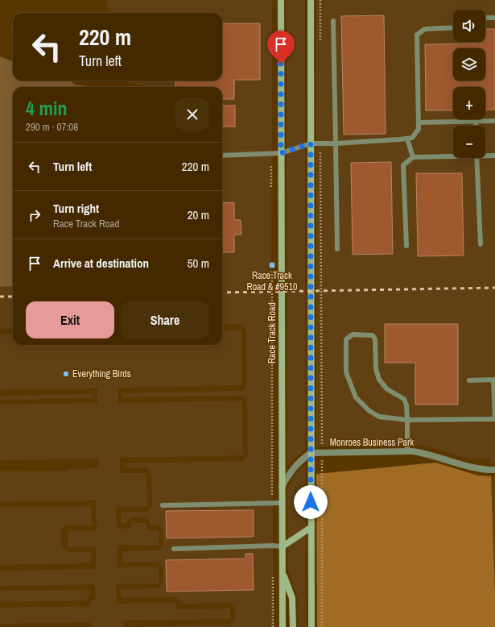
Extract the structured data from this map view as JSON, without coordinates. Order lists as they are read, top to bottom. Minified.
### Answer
{"streets":{"main road":["Race Track Road"],"street":["Monroes Business Park"]},"places":{"transit":["Race Track Road & #9510"],"other":["Everything Birds"]},"page":{"map_buttons":["+","−"],"turn":["220 m","Turn left"],"heading":["4 min","290 m · 07:08"],"list":[{"name":"Turn left","value":"220 m"},{"name":"Turn right","note":"Race Track Road","value":"20 m"},{"name":"Arrive at destination","value":"50 m"}],"buttons":["Exit","Share"]}}
